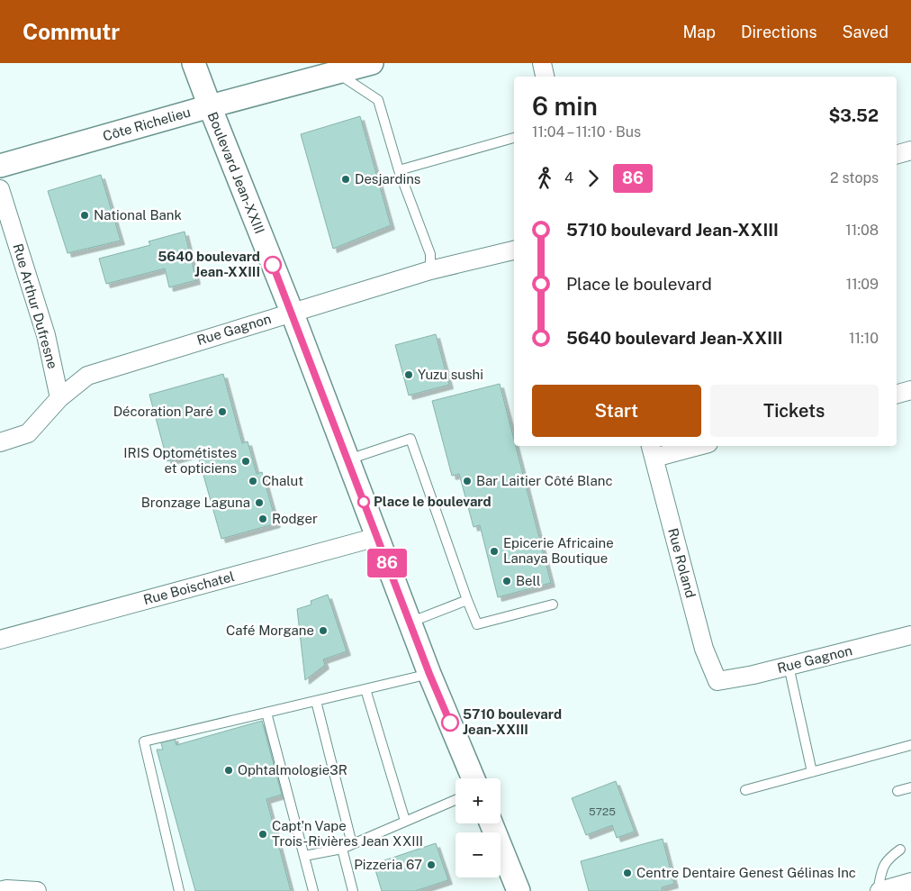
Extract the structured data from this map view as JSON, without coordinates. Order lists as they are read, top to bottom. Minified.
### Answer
{"streets":{"street":["Côte Richelieu","Boulevard Jean-XXIII","Rue Arthur Dufresne","Rue Gagnon","Rue Roland","Rue Boischatel"]},"crossings":[["Côte Richelieu","Boulevard Jean-XXIII"],["Boulevard Jean-XXIII","Rue Gagnon"],["Boulevard Jean-XXIII","Rue Boischatel"],["Rue Arthur Dufresne","Rue Gagnon"],["Rue Gagnon","Rue Roland"]],"places":["Desjardins","National Bank","5640 boulevard Jean-XXIII","Yuzu sushi","Décoration Paré","IRIS Optométistes et opticiens","Chalut","Bar Laitier Côté Blanc","Place le boulevard","Bronzage Laguna","Rodger","Epicerie Africaine Lanaya Boutique","Bell","Café Morgane","5710 boulevard Jean-XXIII","Ophtalmologie3R","Capt'n Vape Trois-Rivières Jean XXIII","Pizzeria 67","Centre Dentaire Genest Gélinas Inc"],"lines":["bus line 86"],"house_numbers":["5725"],"page":{"header":"Commutr","nav":["Map","Directions","Saved"],"on_map":"86","heading":["6 min","11:04 – 11:10 · Bus","$3.52"],"legs":["4","86","2 stops"],"list":[{"name":"5710 boulevard Jean-XXIII","value":"11:08"},{"name":"Place le boulevard","value":"11:09"},{"name":"5640 boulevard Jean-XXIII","value":"11:10"}],"buttons":["Start","Tickets"],"map_buttons":["+","−"]}}
